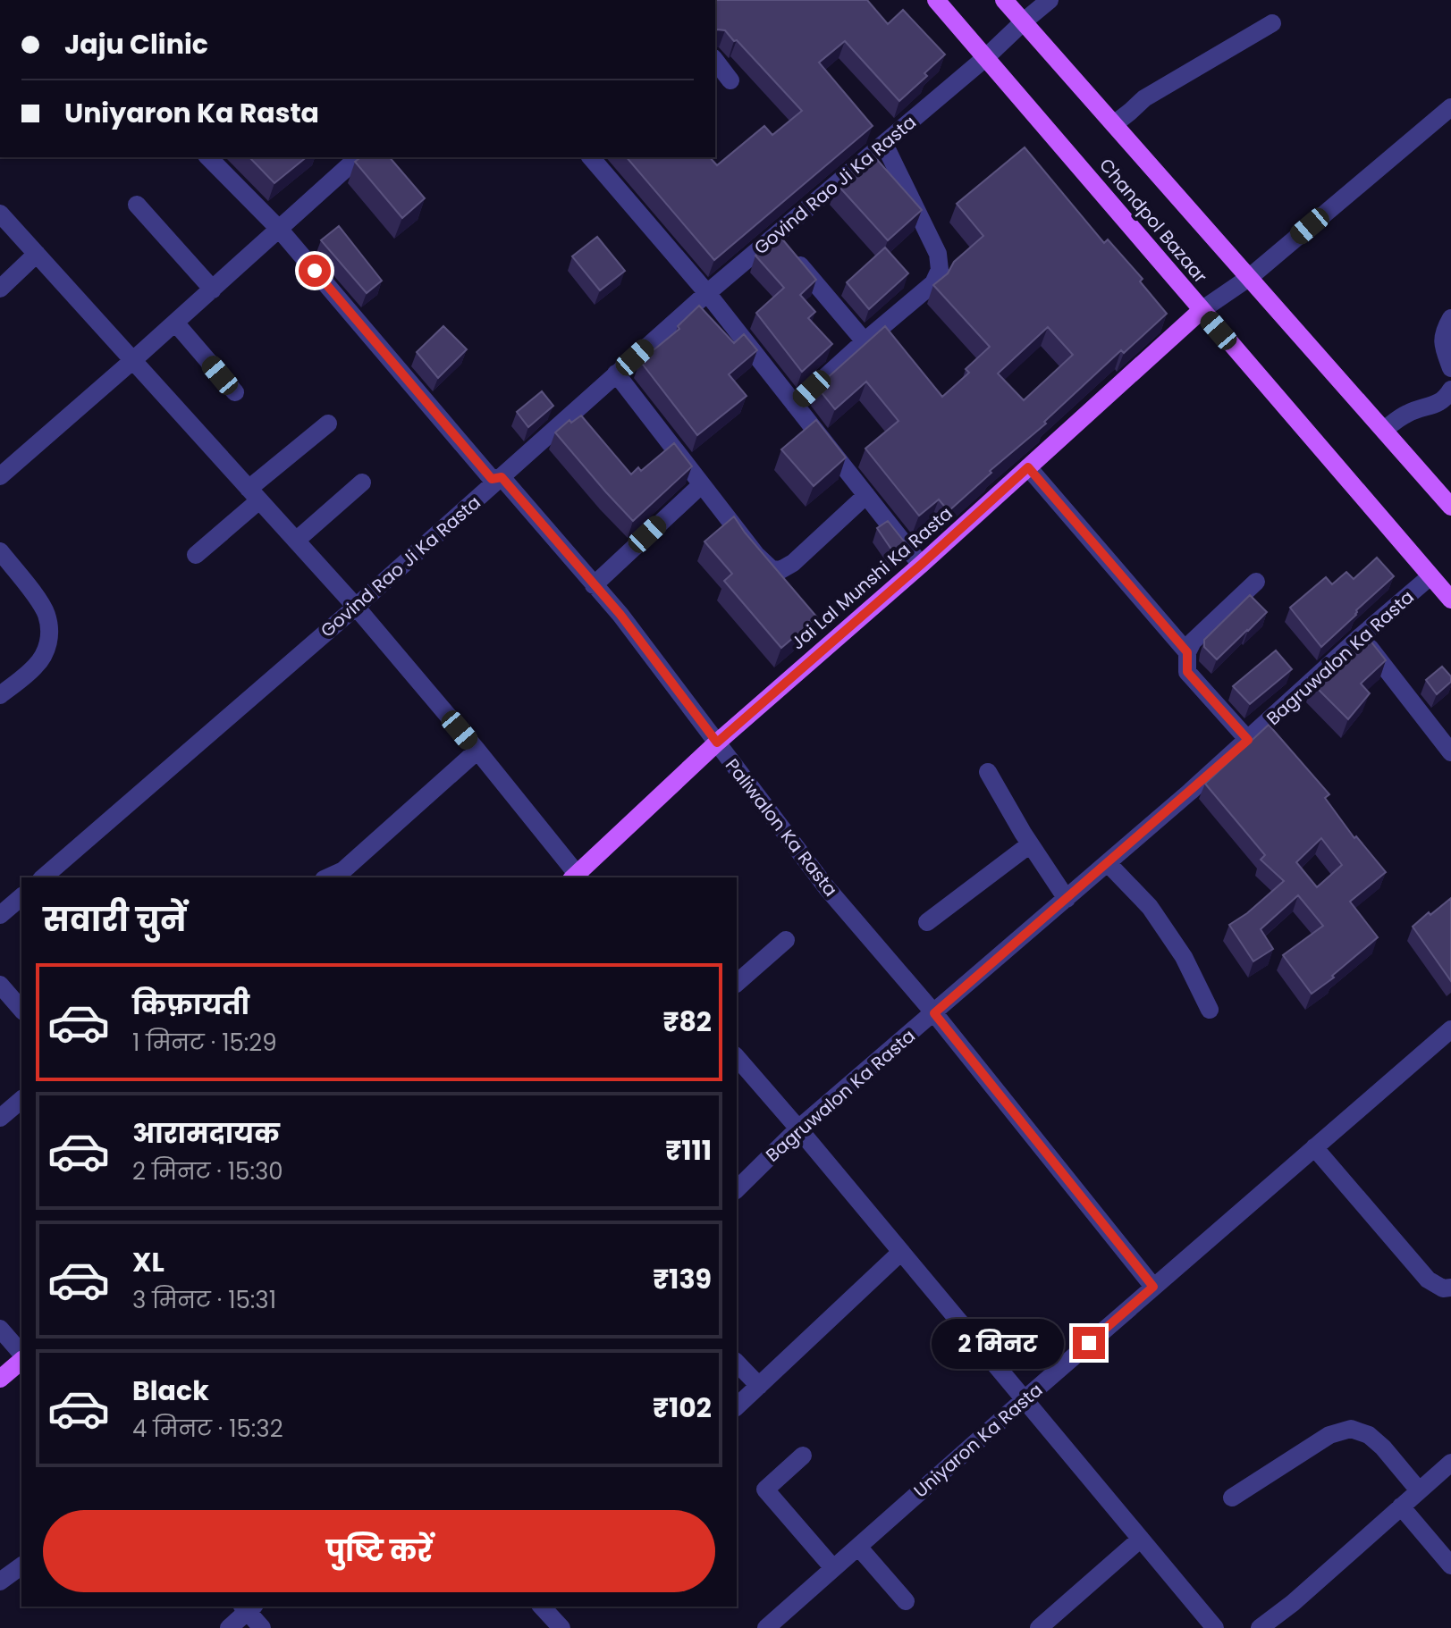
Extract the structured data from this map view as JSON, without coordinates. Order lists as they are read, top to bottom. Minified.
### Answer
{"streets":{"main road":["Chandpol Bazaar","Jai Lal Munshi Ka Rasta"],"street":["Govind Rao Ji Ka Rasta","Bagruwalon Ka Rasta","Paliwalon Ka Rasta","Uniyaron Ka Rasta"]},"crossings":[["Govind Rao Ji Ka Rasta","Chandpol Bazaar"],["Govind Rao Ji Ka Rasta","Paliwalon Ka Rasta"],["Chandpol Bazaar","Jai Lal Munshi Ka Rasta"],["Chandpol Bazaar","Bagruwalon Ka Rasta"],["Jai Lal Munshi Ka Rasta","Paliwalon Ka Rasta"],["Bagruwalon Ka Rasta","Paliwalon Ka Rasta"],["Paliwalon Ka Rasta","Uniyaron Ka Rasta"]],"page":{"banner":["Jaju Clinic","Uniyaron Ka Rasta"],"heading":"सवारी चुनें","list":[{"name":"किफ़ायती","note":"1 मिनट · 15:29","value":"₹82"},{"name":"आरामदायक","note":"2 मिनट · 15:30","value":"₹111"},{"name":"XL","note":"3 मिनट · 15:31","value":"₹139"},{"name":"Black","note":"4 मिनट · 15:32","value":"₹102"}],"bubble":"2 मिनट","buttons":"पुष्टि करें"}}
